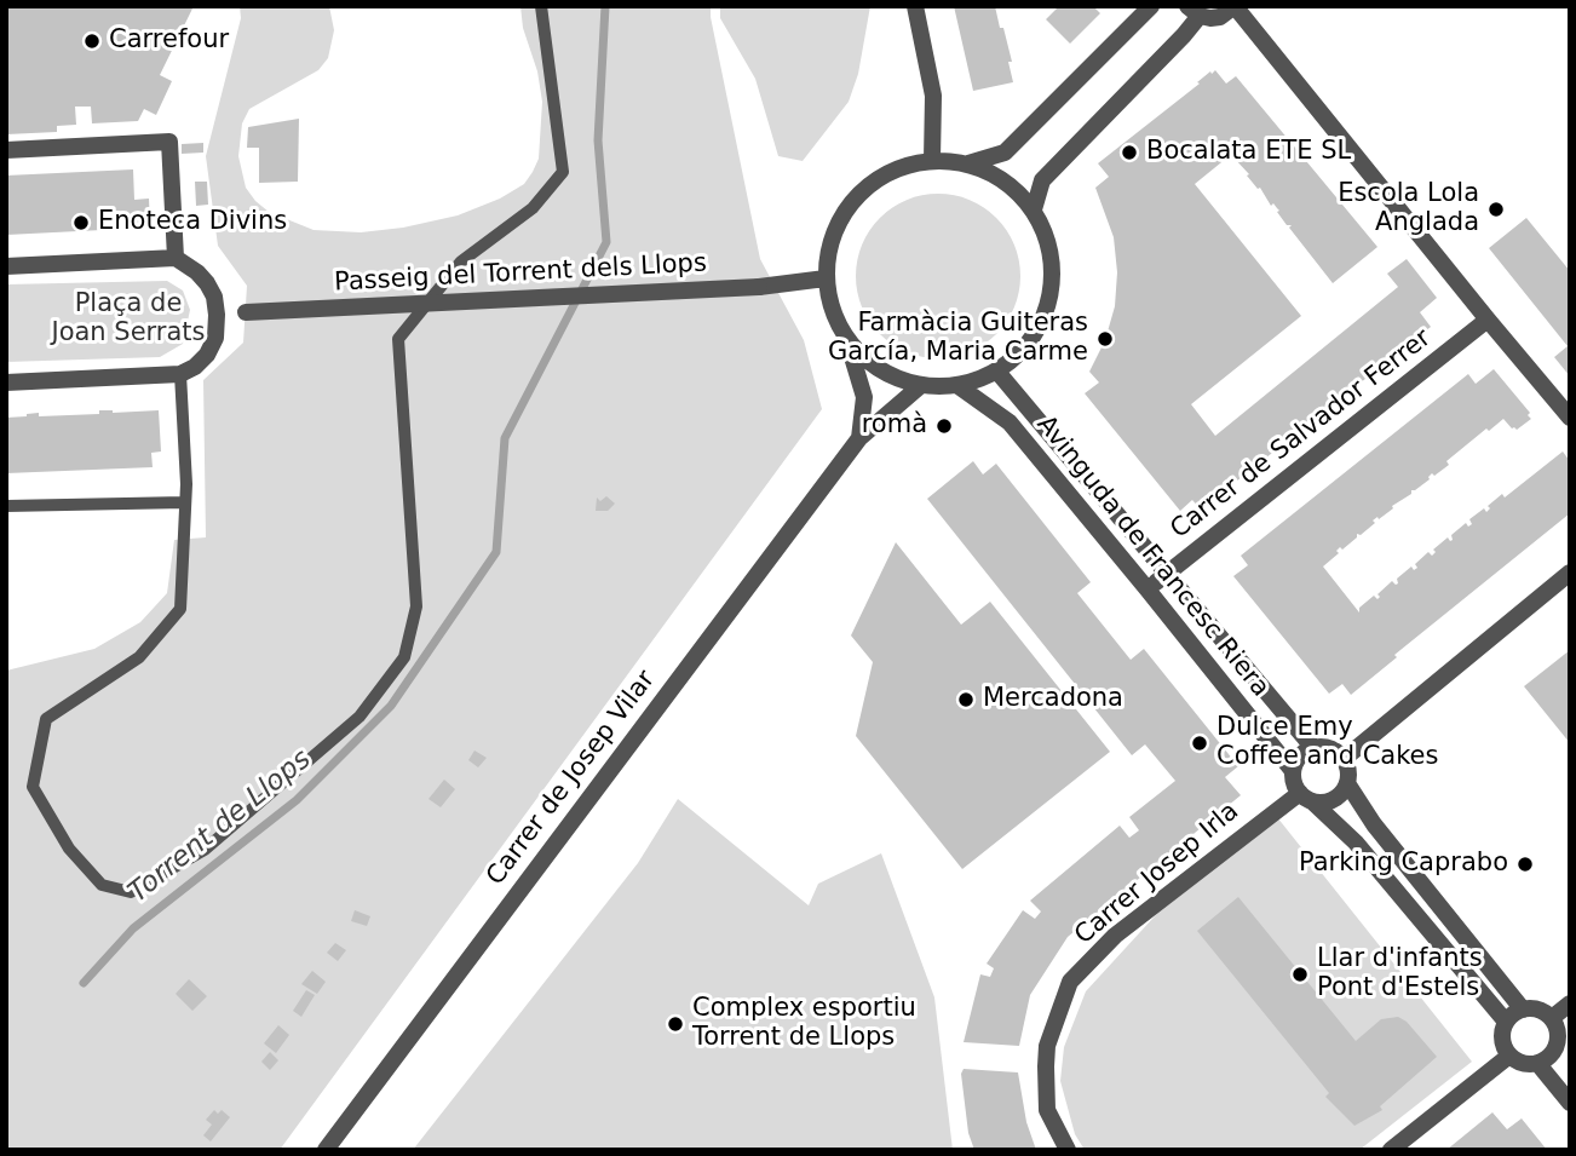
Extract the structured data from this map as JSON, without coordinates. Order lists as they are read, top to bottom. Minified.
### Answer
{"streets":{"street":["Passeig del Torrent dels Llops","Carrer de Salvador Ferrer","Avinguda de Francesc Riera","Carrer de Josep Vilar","Carrer Josep Irla"]},"crossings":[["Passeig del Torrent dels Llops","Avinguda de Francesc Riera"],["Passeig del Torrent dels Llops","Carrer de Josep Vilar"],["Carrer de Salvador Ferrer","Avinguda de Francesc Riera"],["Avinguda de Francesc Riera","Carrer de Josep Vilar"],["Avinguda de Francesc Riera","Carrer Josep Irla"]],"water":["Torrent de Llops"],"parks":["Plaça de Joan Serrats"],"places":["Carrefour","Bocalata ETE SL","Escola Lola Anglada","Enoteca Divins","Farmàcia Guiteras García, Maria Carme","romà","Mercadona","Dulce Emy Coffee and Cakes","Parking Caprabo","Llar d'infants Pont d'Estels","Complex esportiu Torrent de Llops"]}
